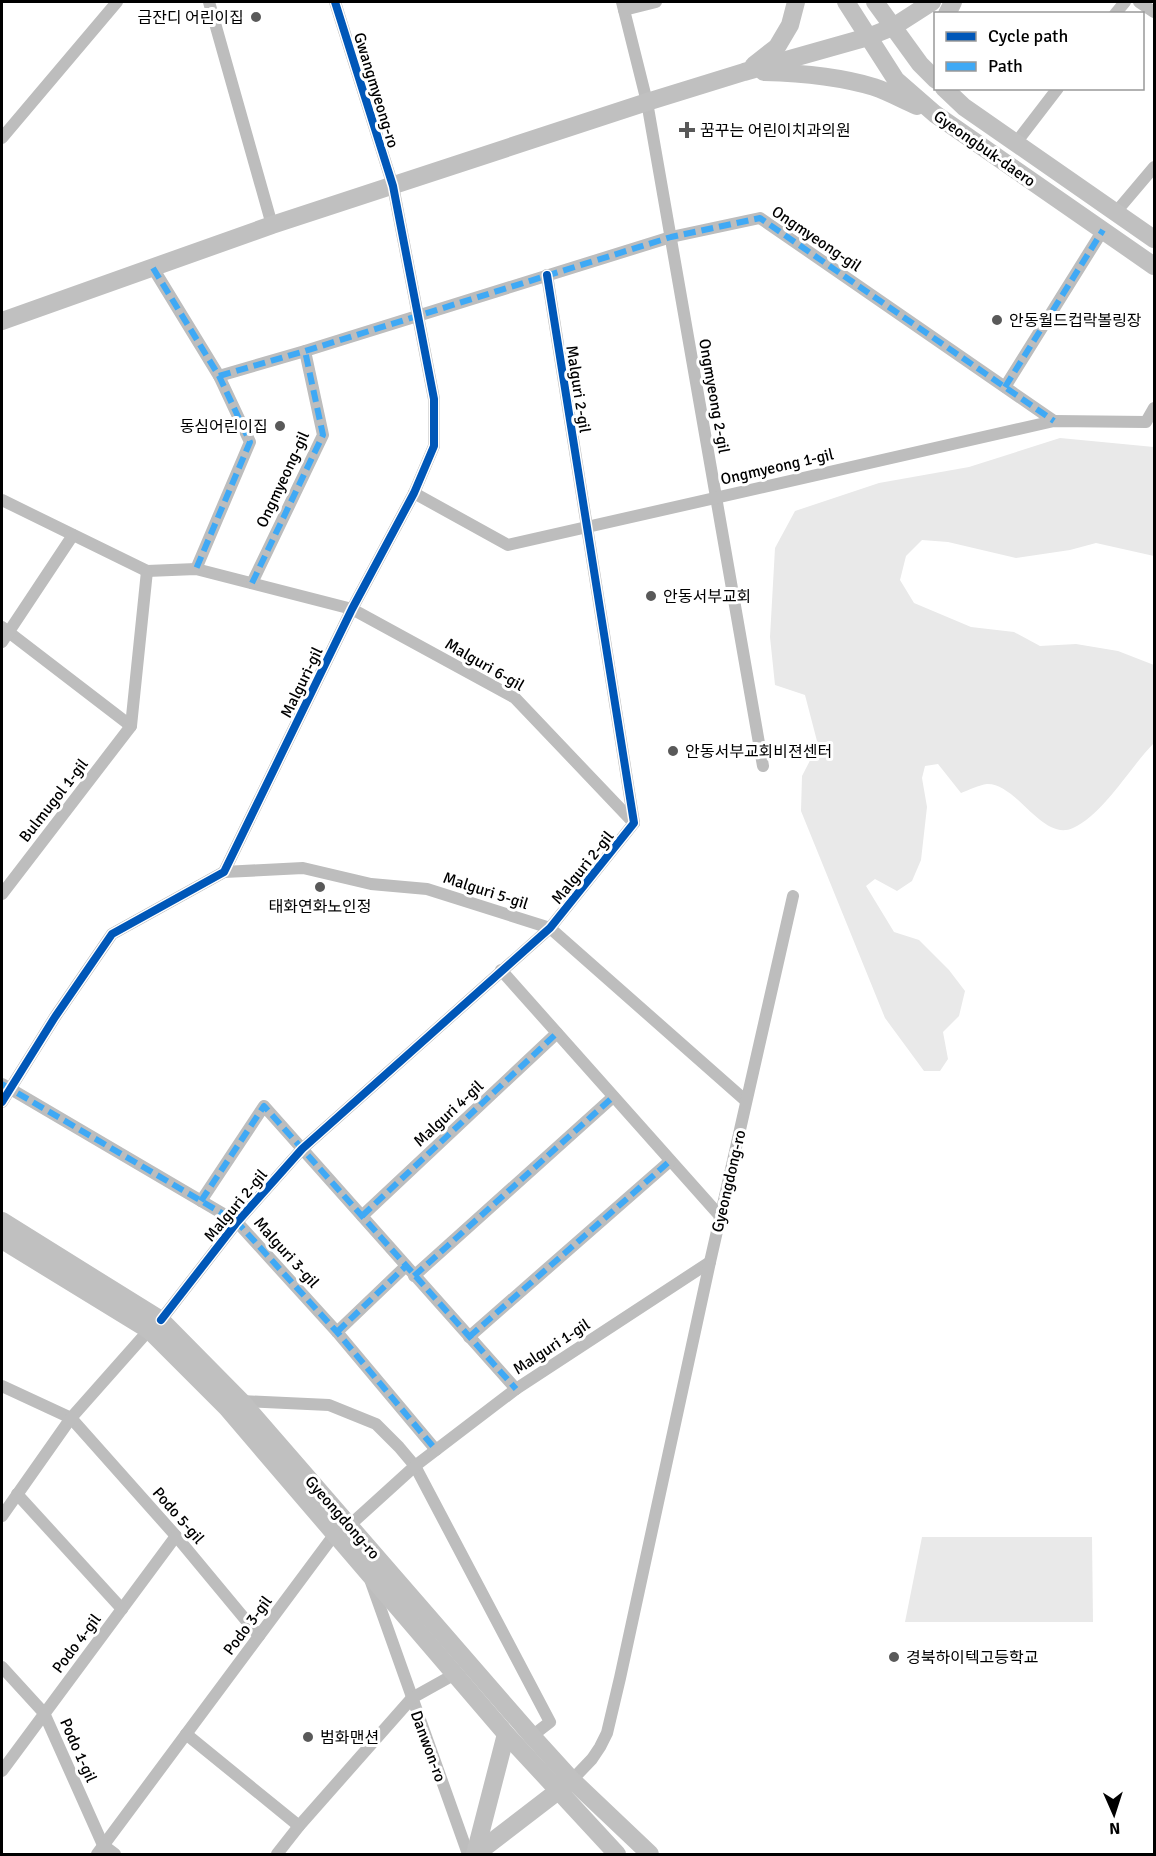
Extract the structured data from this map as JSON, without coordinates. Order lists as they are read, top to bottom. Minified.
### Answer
{"streets":{"street":["Gwangmyeong-ro","Gyeongbuk-daero","Ongmyeong-gil","Malguri 2-gil","Ongmyeong 2-gil","Ongmyeong 1-gil","Malguri 6-gil","Malguri-gil","Bulmugol 1-gil","Malguri 5-gil","Malguri 4-gil","Gyeongdong-ro","Malguri 3-gil","Malguri 1-gil","Podo 5-gil","Podo 3-gil","Podo 4-gil","Danwon-ro","Podo 1-gil"]},"crossings":[["Gwangmyeong-ro","Malguri-gil"],["Ongmyeong-gil","Malguri 2-gil"],["Ongmyeong-gil","Ongmyeong 2-gil"],["Ongmyeong-gil","Ongmyeong 1-gil"],["Ongmyeong-gil","Malguri-gil"],["Malguri 2-gil","Ongmyeong 1-gil"],["Malguri 2-gil","Malguri 6-gil"],["Malguri 2-gil","Malguri 5-gil"],["Malguri 2-gil","Gyeongdong-ro"],["Malguri 2-gil","Malguri 3-gil"],["Malguri 2-gil","Podo 5-gil"],["Ongmyeong 2-gil","Ongmyeong 1-gil"],["Ongmyeong 1-gil","Malguri-gil"],["Malguri 6-gil","Malguri-gil"],["Malguri-gil","Malguri 5-gil"],["Malguri 5-gil","Gyeongdong-ro"],["Gyeongdong-ro","Malguri 1-gil"],["Gyeongdong-ro","Podo 3-gil"],["Malguri 3-gil","Malguri 1-gil"],["Podo 5-gil","Podo 3-gil"],["Podo 5-gil","Podo 4-gil"],["Podo 3-gil","Podo 1-gil"],["Podo 4-gil","Podo 1-gil"]],"places":{"other":["금잔디 어린이집","안동월드컵락볼링장","동심어린이집","안동서부교회","안동서부교회비젼센터","태화연화노인정","경북하이텍고등학교","범화맨션"],"health":["꿈꾸는 어린이치과의원"]},"legend":["Cycle path","Path"],"north":"bottom"}
